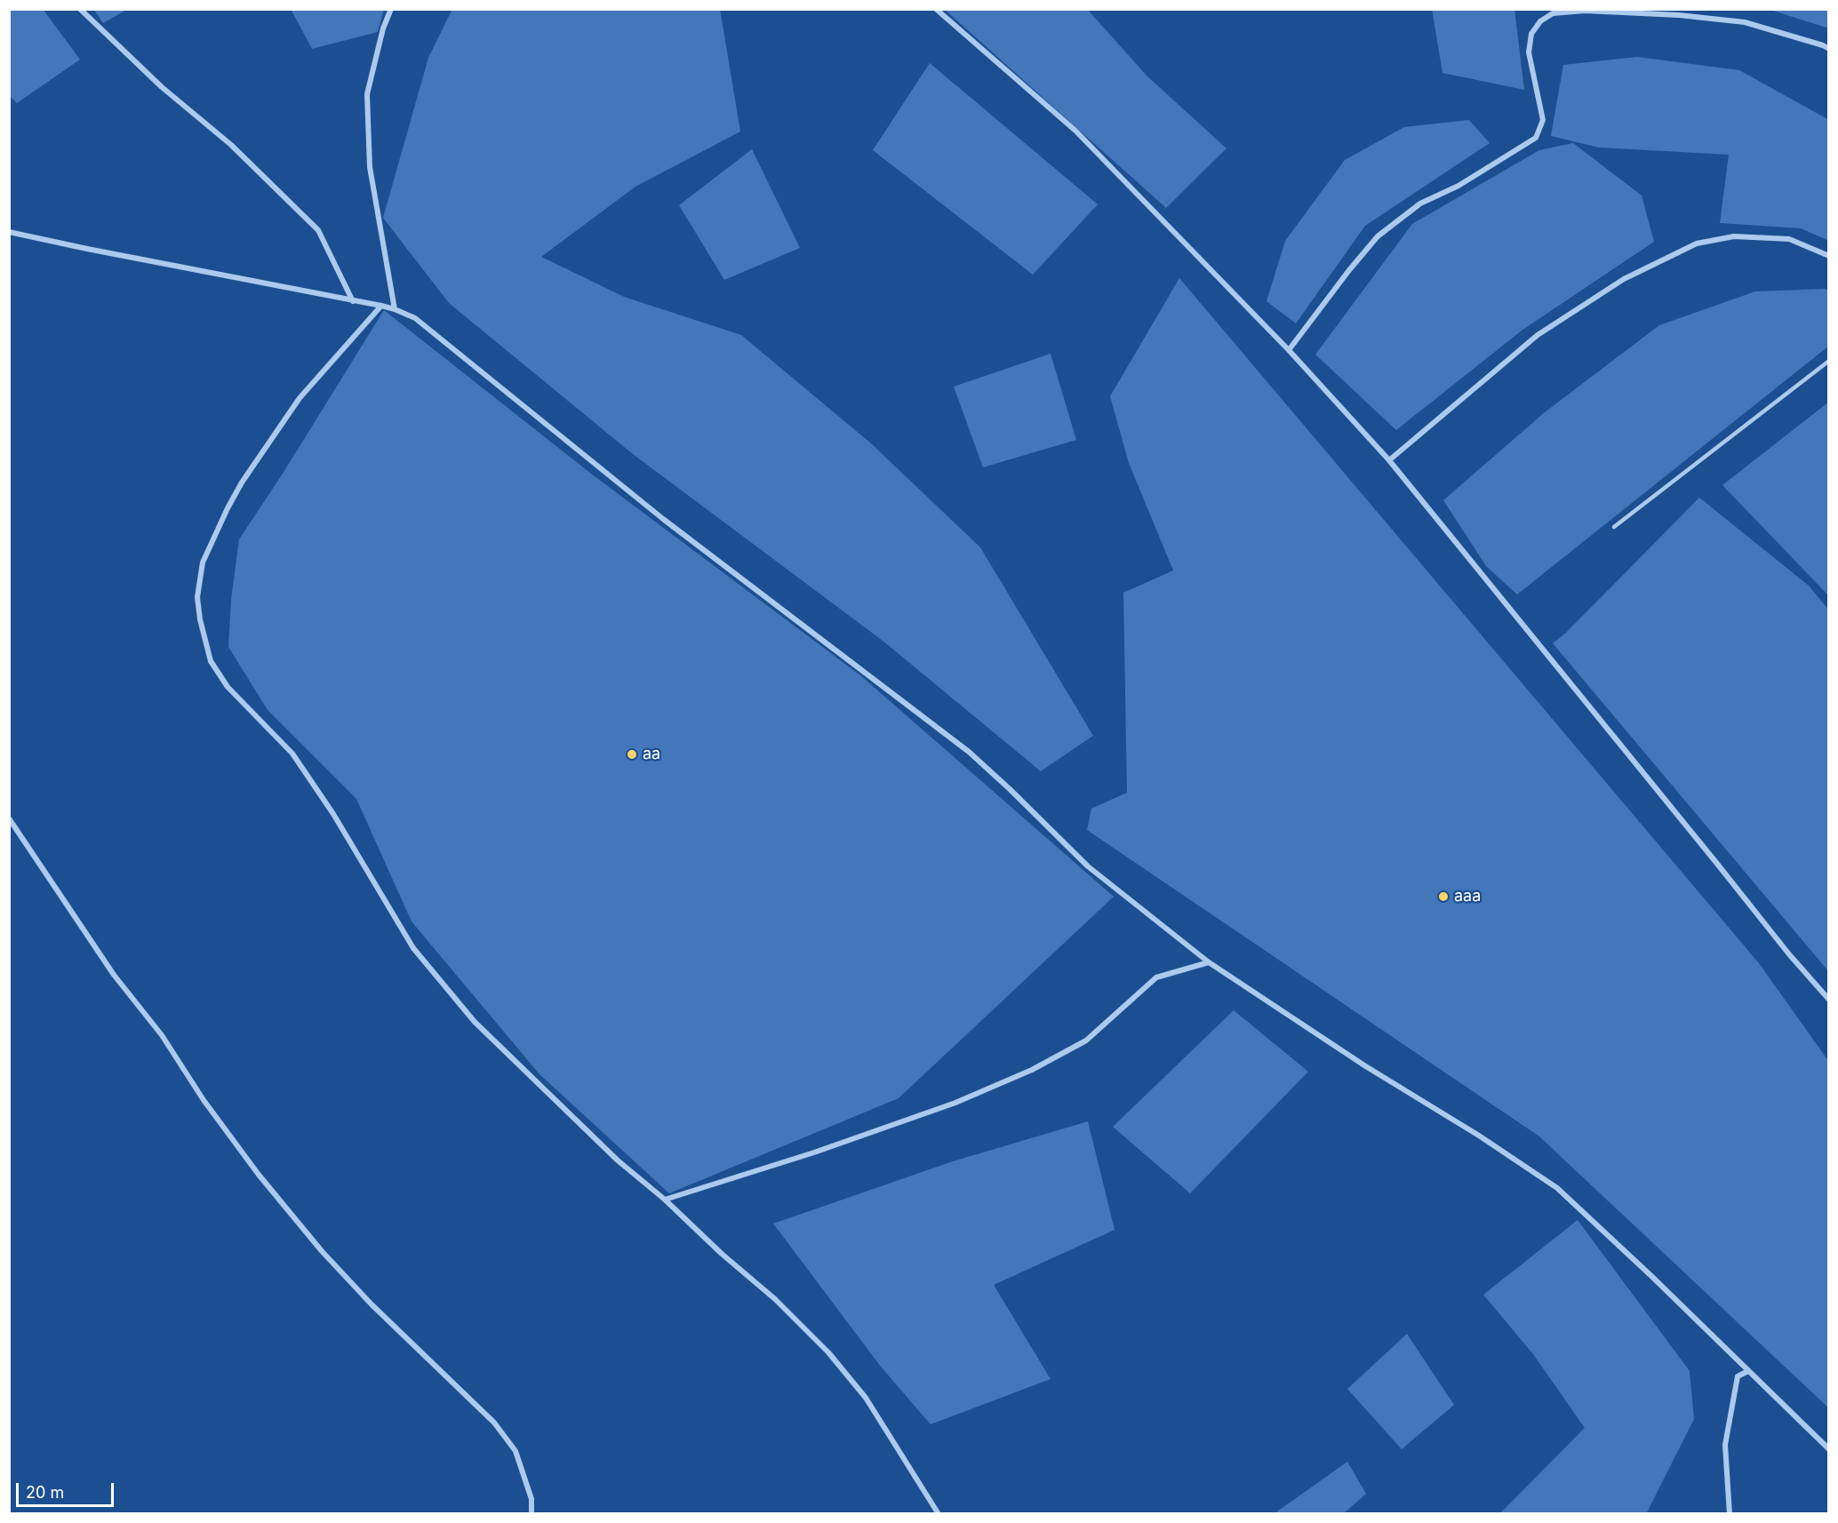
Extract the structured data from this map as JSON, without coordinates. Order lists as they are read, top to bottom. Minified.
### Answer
{"places":["aa","aaa"],"scale_bar":"20 m"}
